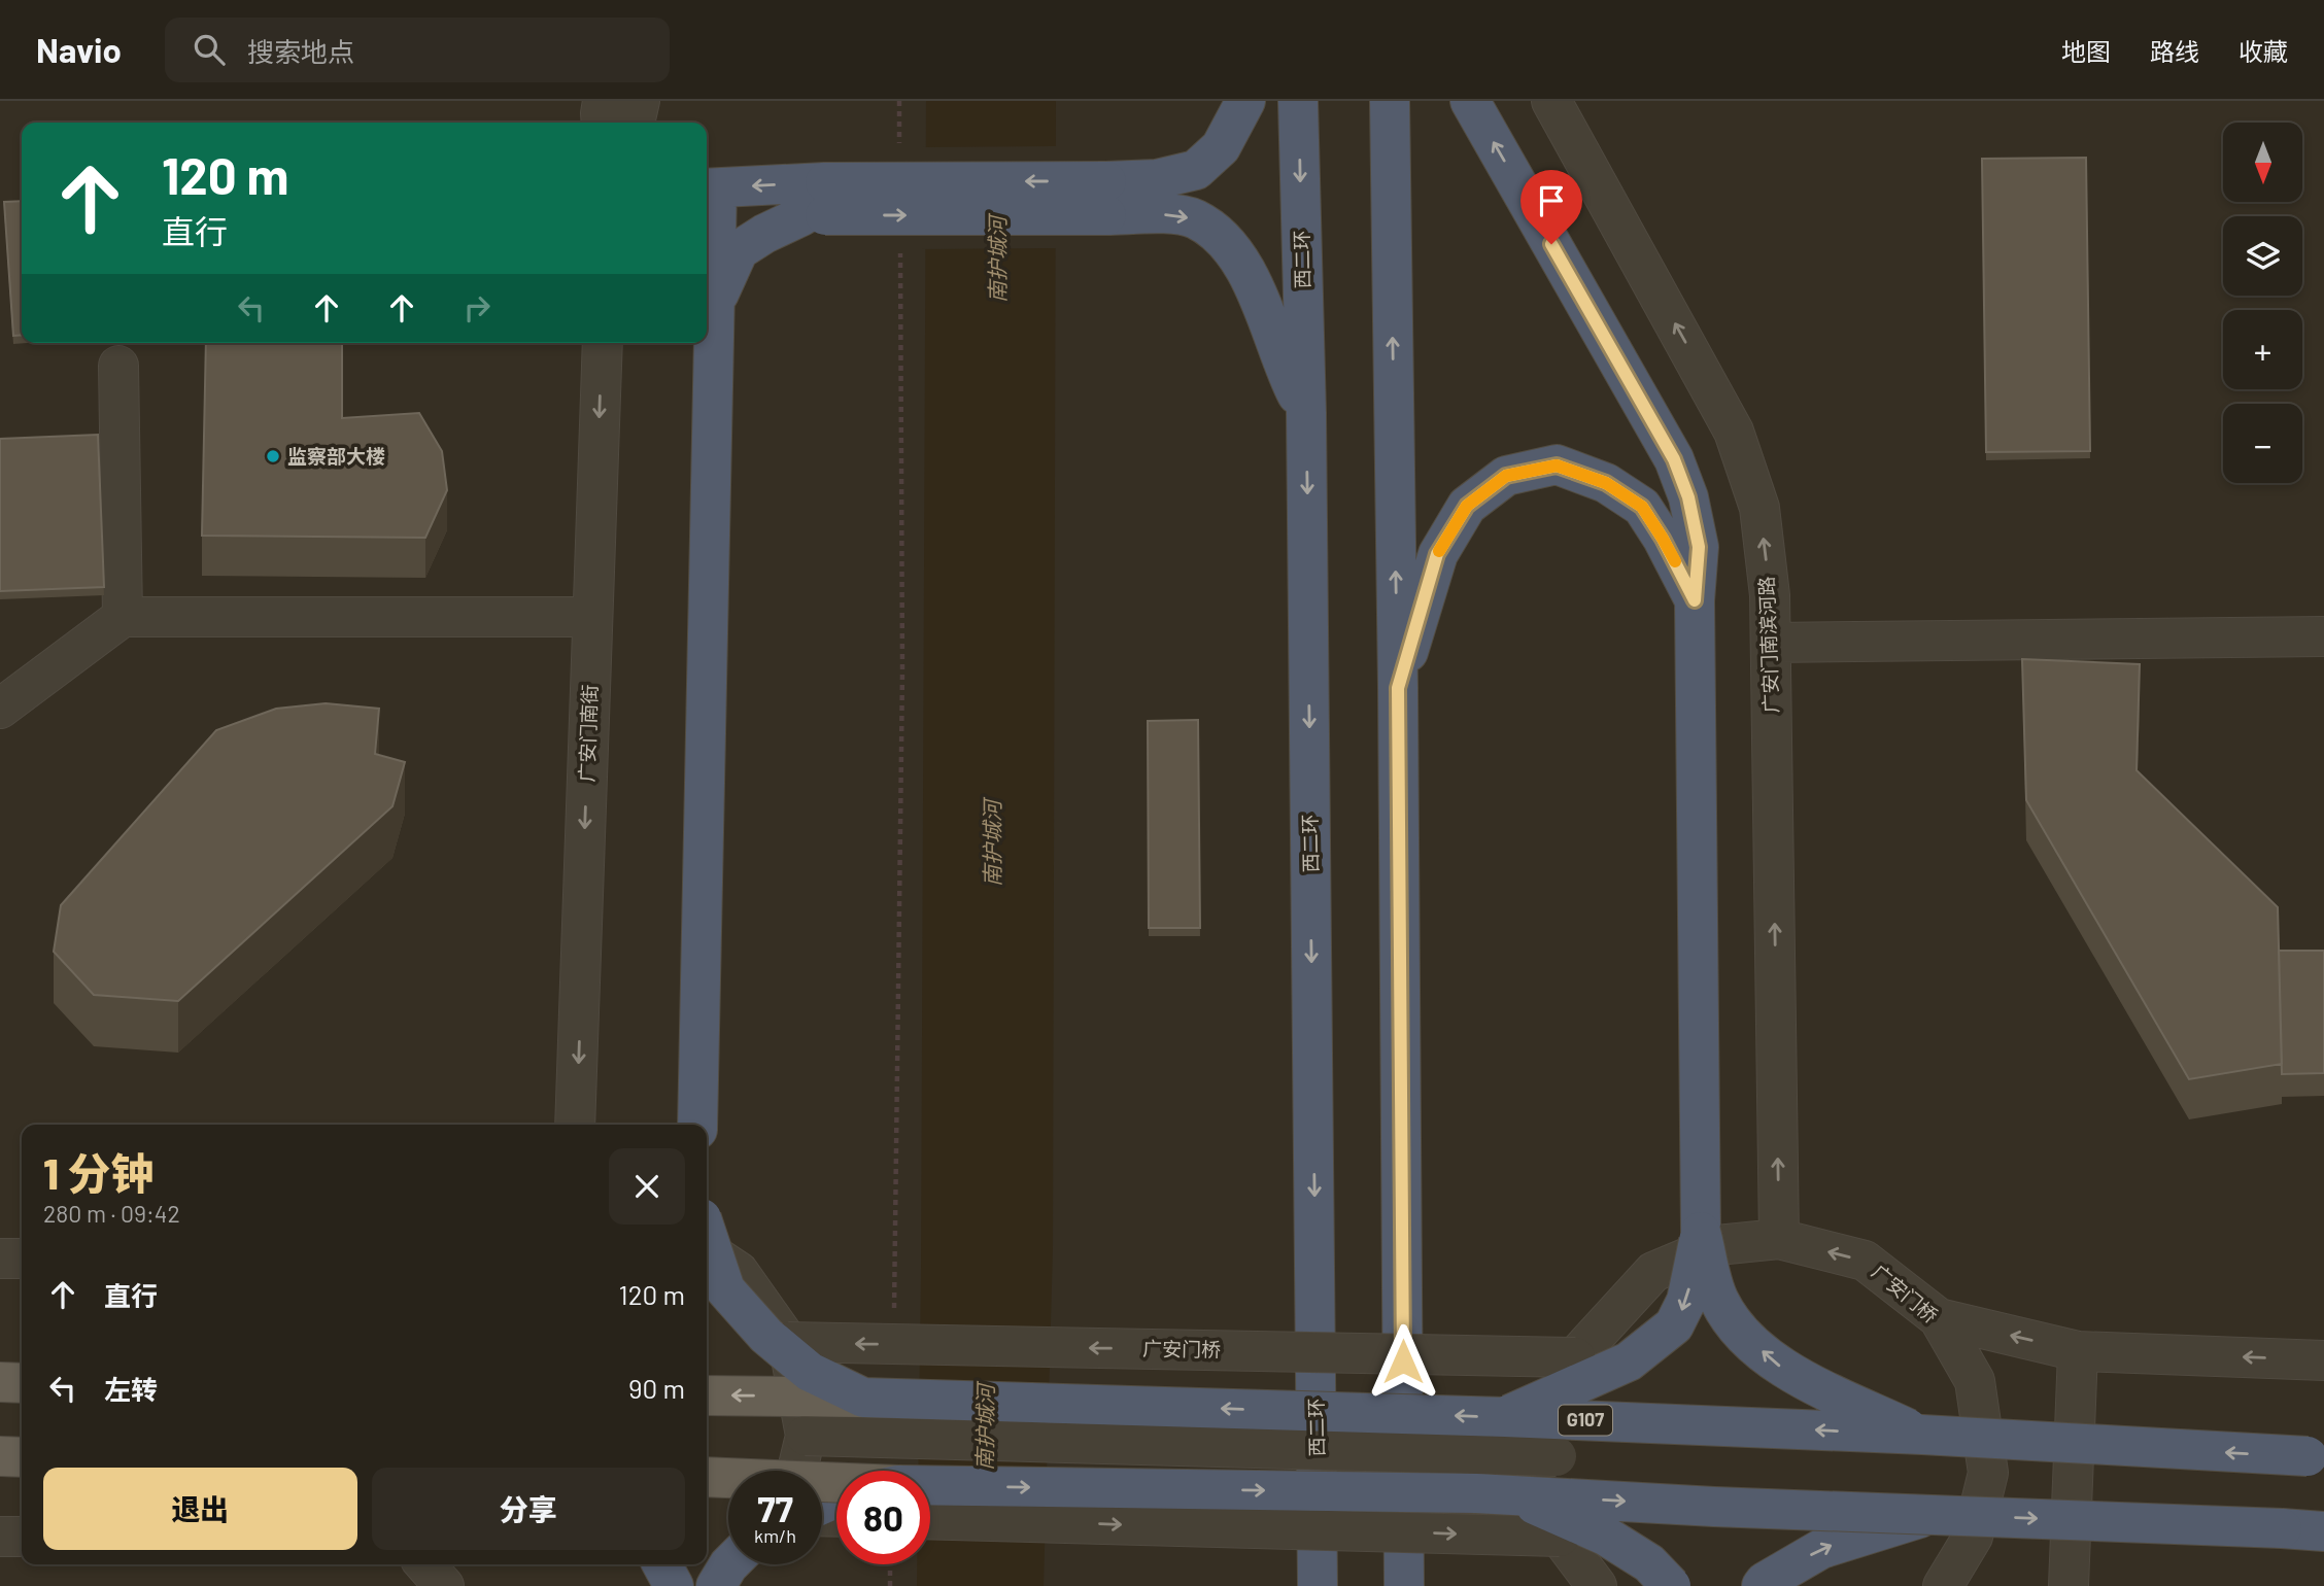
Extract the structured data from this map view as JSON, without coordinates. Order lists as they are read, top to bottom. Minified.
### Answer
{"streets":{"highway":["西二环","G107"],"street":["广安门南滨河路","广安门南街","广安门桥"]},"crossings":[["广安门南滨河路","广安门桥"]],"one_way":["广安门南滨河路","广安门南街"],"water":["南护城河"],"places":["监察部大楼"],"north":"bottom","page":{"header":"Navio","search":"搜索地点","nav":["地图","路线","收藏"],"map_buttons":["+","−"],"turn":["120 m","直行"],"heading":["1 分钟","280 m · 09:42"],"list":[{"name":"直行","value":"120 m"},{"name":"左转","value":"90 m"}],"buttons":["退出","分享"],"speed":"77 km/h","limit":"80"}}
